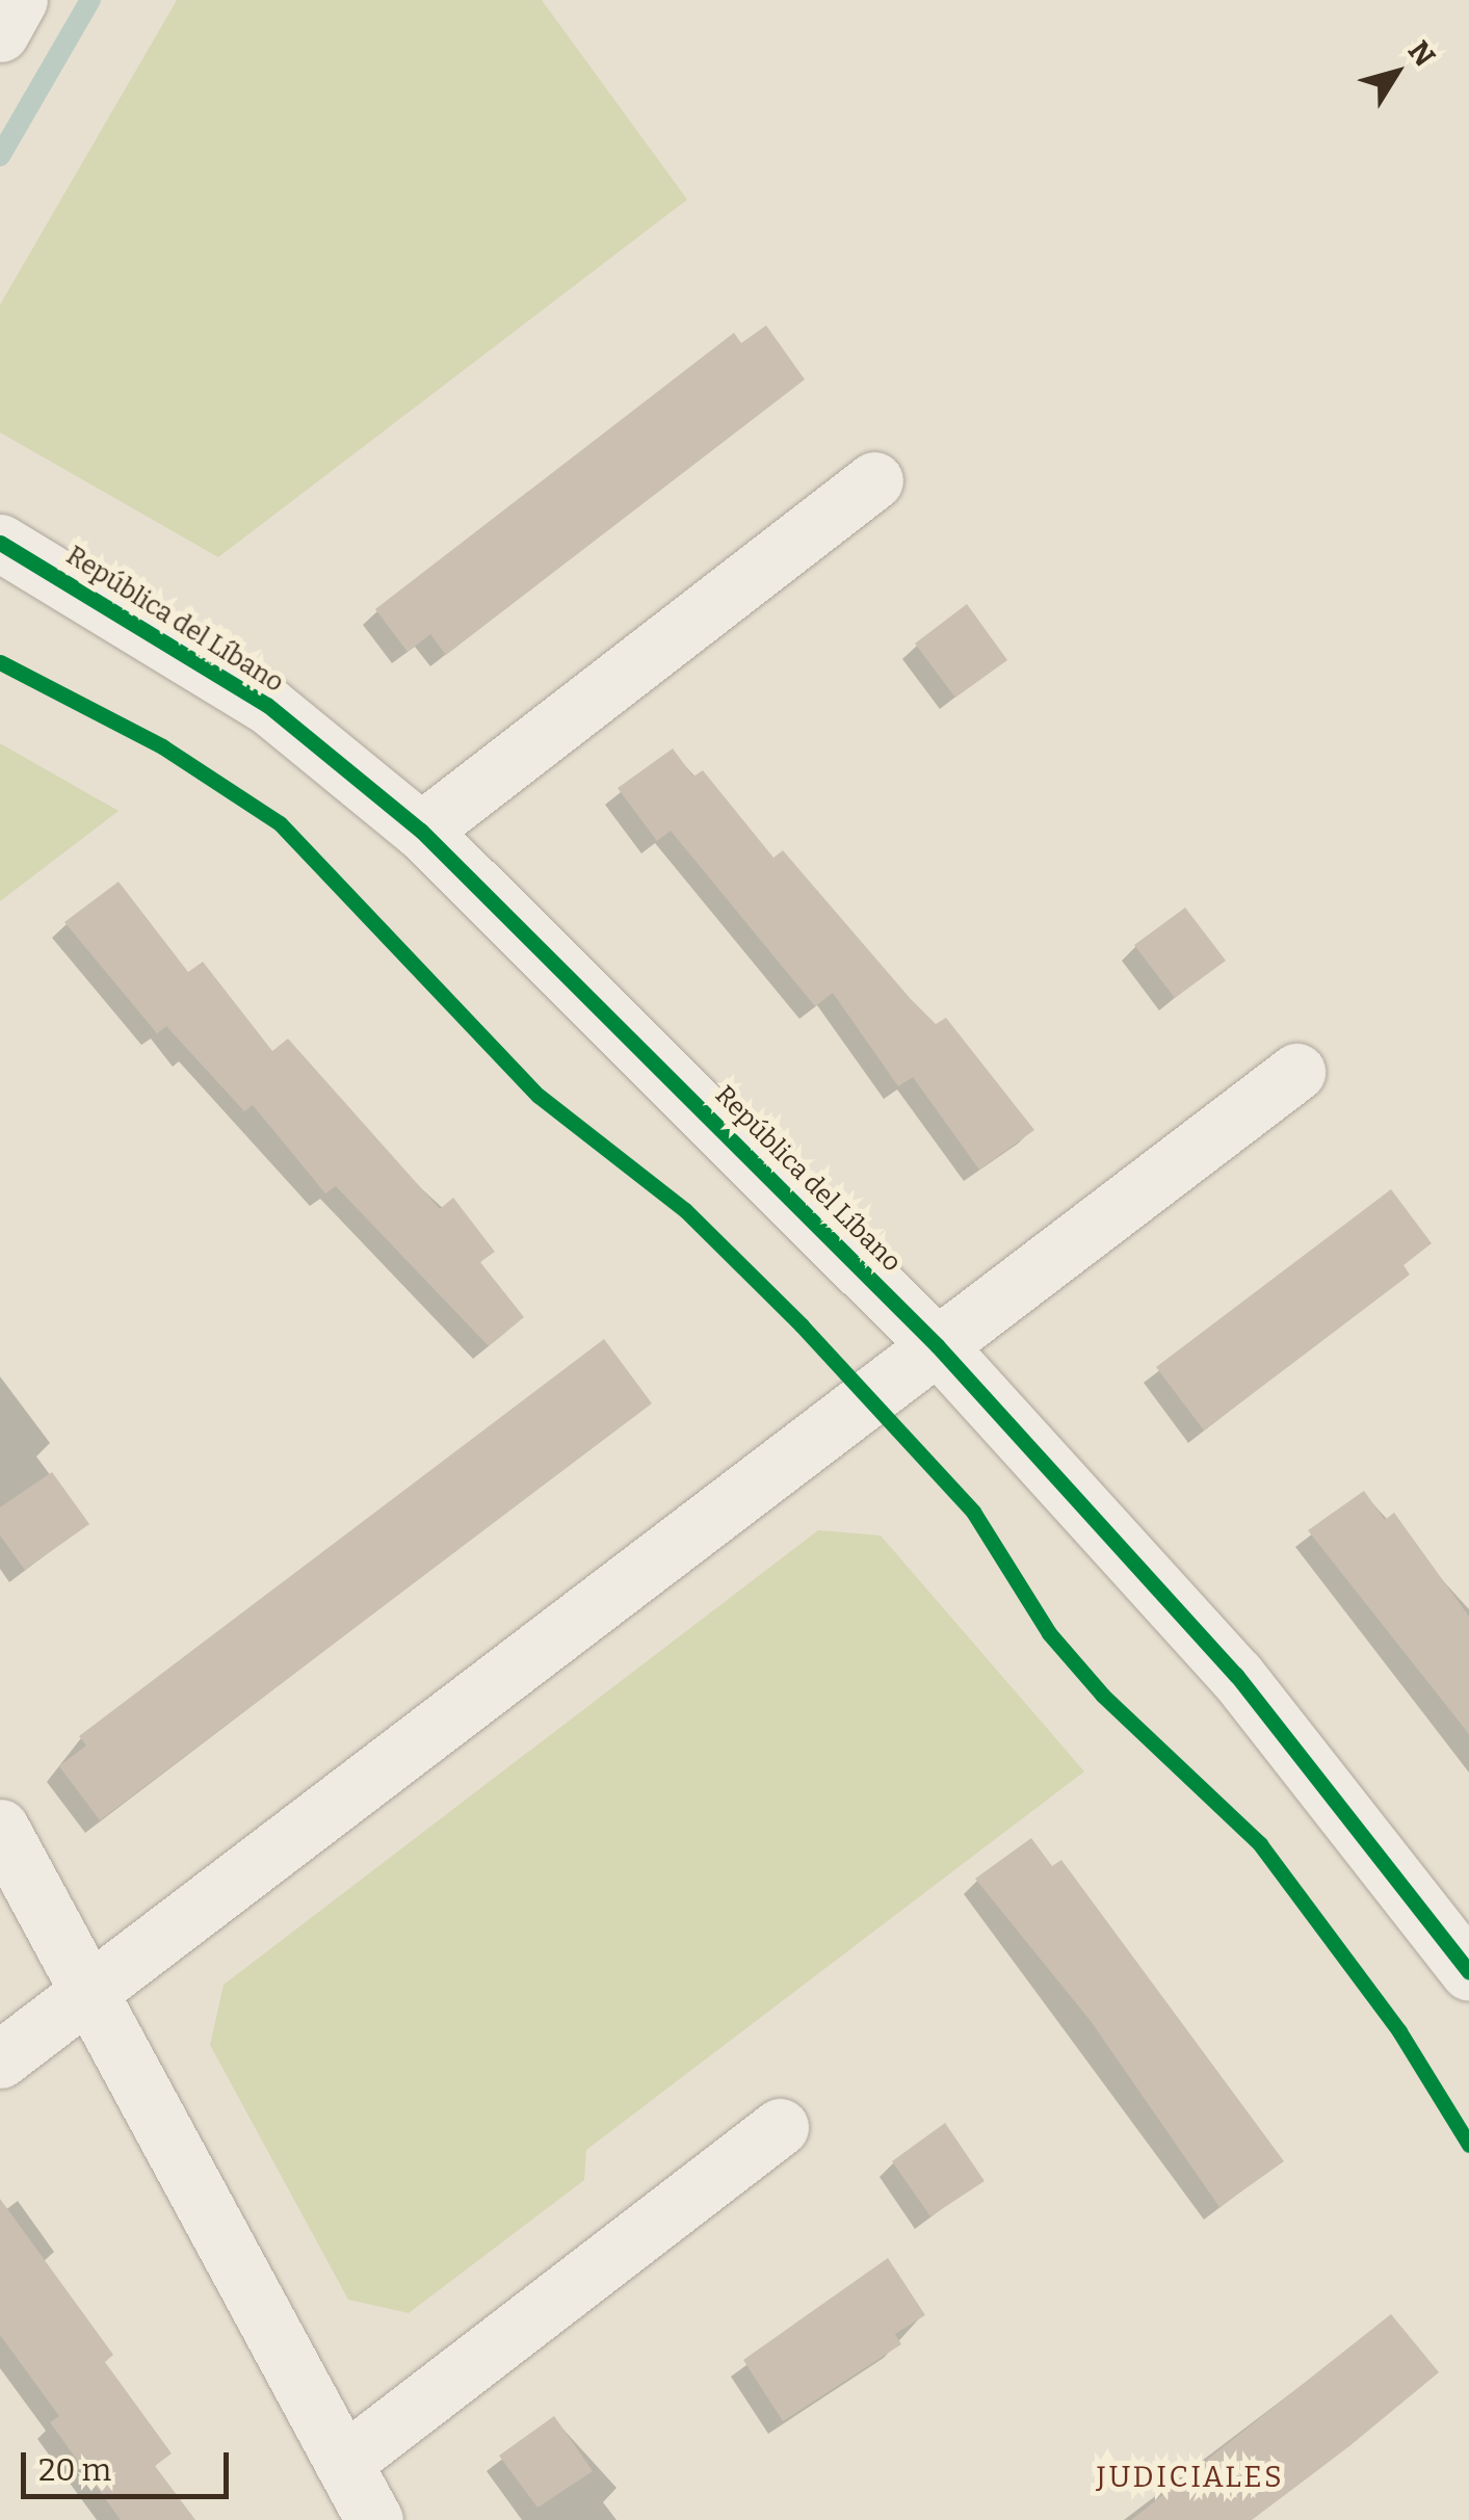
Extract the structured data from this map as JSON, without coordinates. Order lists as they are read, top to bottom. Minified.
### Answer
{"streets":{"street":["República del Líbano"]},"districts":["JUDICIALES"],"scale_bar":"20 m","north":"top right"}
